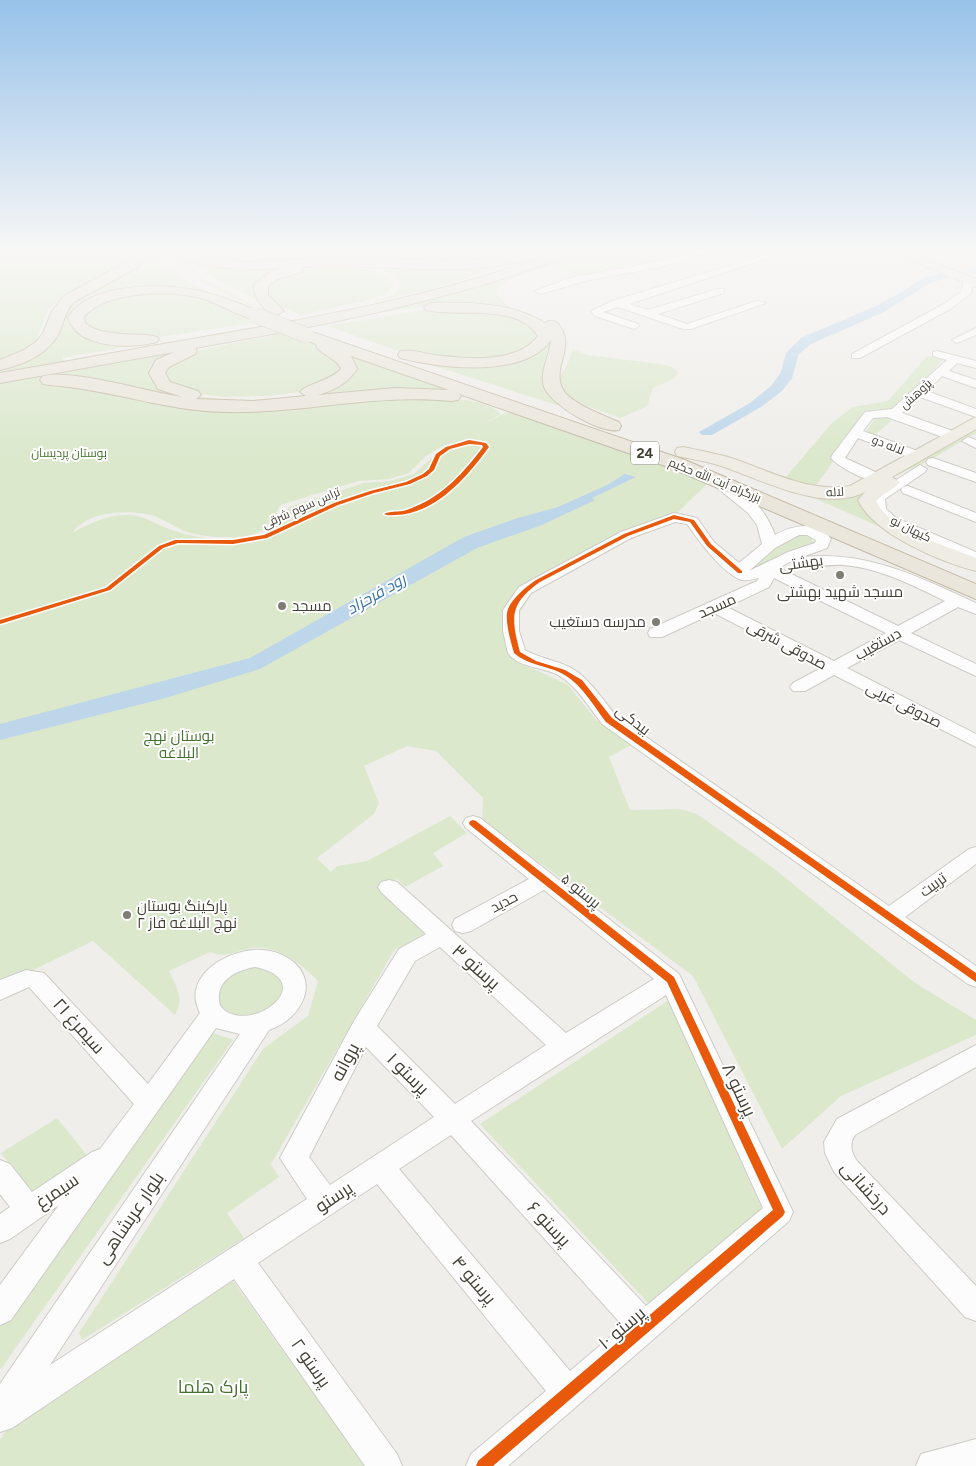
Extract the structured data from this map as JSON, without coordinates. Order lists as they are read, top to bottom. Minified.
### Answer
{"streets":{"highway":["24","بزرگراه آیت الله حکیم"],"main road":["لاله"],"street":["پژوهش","لاله دو","کیهان نو","بهشتی","مسجد","دستغیب","صدوقی شرقی","صدوقی غربی","بیدکی","تربیت","پرستو ۵","حدید","پرستو ۳","سیمرغ ۲۱","پروانه","پرستو ۱","پرستو ۸","درخشانی","سیمرغ","پرستو","بلوار عربشاهی","پرستو ۶","پرستو ۴","پرستو ۱۰","پرستو ۲"],"cycle path":["تراس سوم شرقی"]},"crossings":[["پژوهش","لاله دو"],["پژوهش","لاله"],["لاله دو","لاله"],["لاله دو","کیهان نو"],["24","بزرگراه آیت الله حکیم"],["بزرگراه آیت الله حکیم","لاله"],["لاله","کیهان نو"],["بهشتی","مسجد"],["بهشتی","دستغیب"],["بهشتی","بیدکی"],["مسجد","صدوقی شرقی"],["دستغیب","صدوقی شرقی"],["دستغیب","صدوقی غربی"],["صدوقی شرقی","صدوقی غربی"],["بیدکی","تربیت"],["پرستو ۵","حدید"],["پرستو ۵","پرستو ۸"],["پرستو ۵","پرستو"],["حدید","پرستو ۳"],["حدید","پروانه"],["پرستو ۳","پروانه"],["پرستو ۳","پرستو"],["پروانه","پرستو ۱"],["پروانه","پرستو"],["پرستو ۱","پرستو"],["پرستو ۱","پرستو ۶"],["پرستو ۸","پرستو"],["پرستو ۸","پرستو ۱۰"],["پرستو","پرستو ۶"],["پرستو","پرستو ۴"],["پرستو","پرستو ۲"],["پرستو ۶","پرستو ۱۰"],["پرستو ۴","پرستو ۱۰"]],"water":["رود فرحزاد"],"parks":["بوستان پردیسان","بوستان نهج البلاغه","پارک هلما"],"places":["مسجد شهید بهشتی","مسجد","مدرسه دستغیب","پارکینگ بوستان نهج البلاغه فاز ۲"]}
